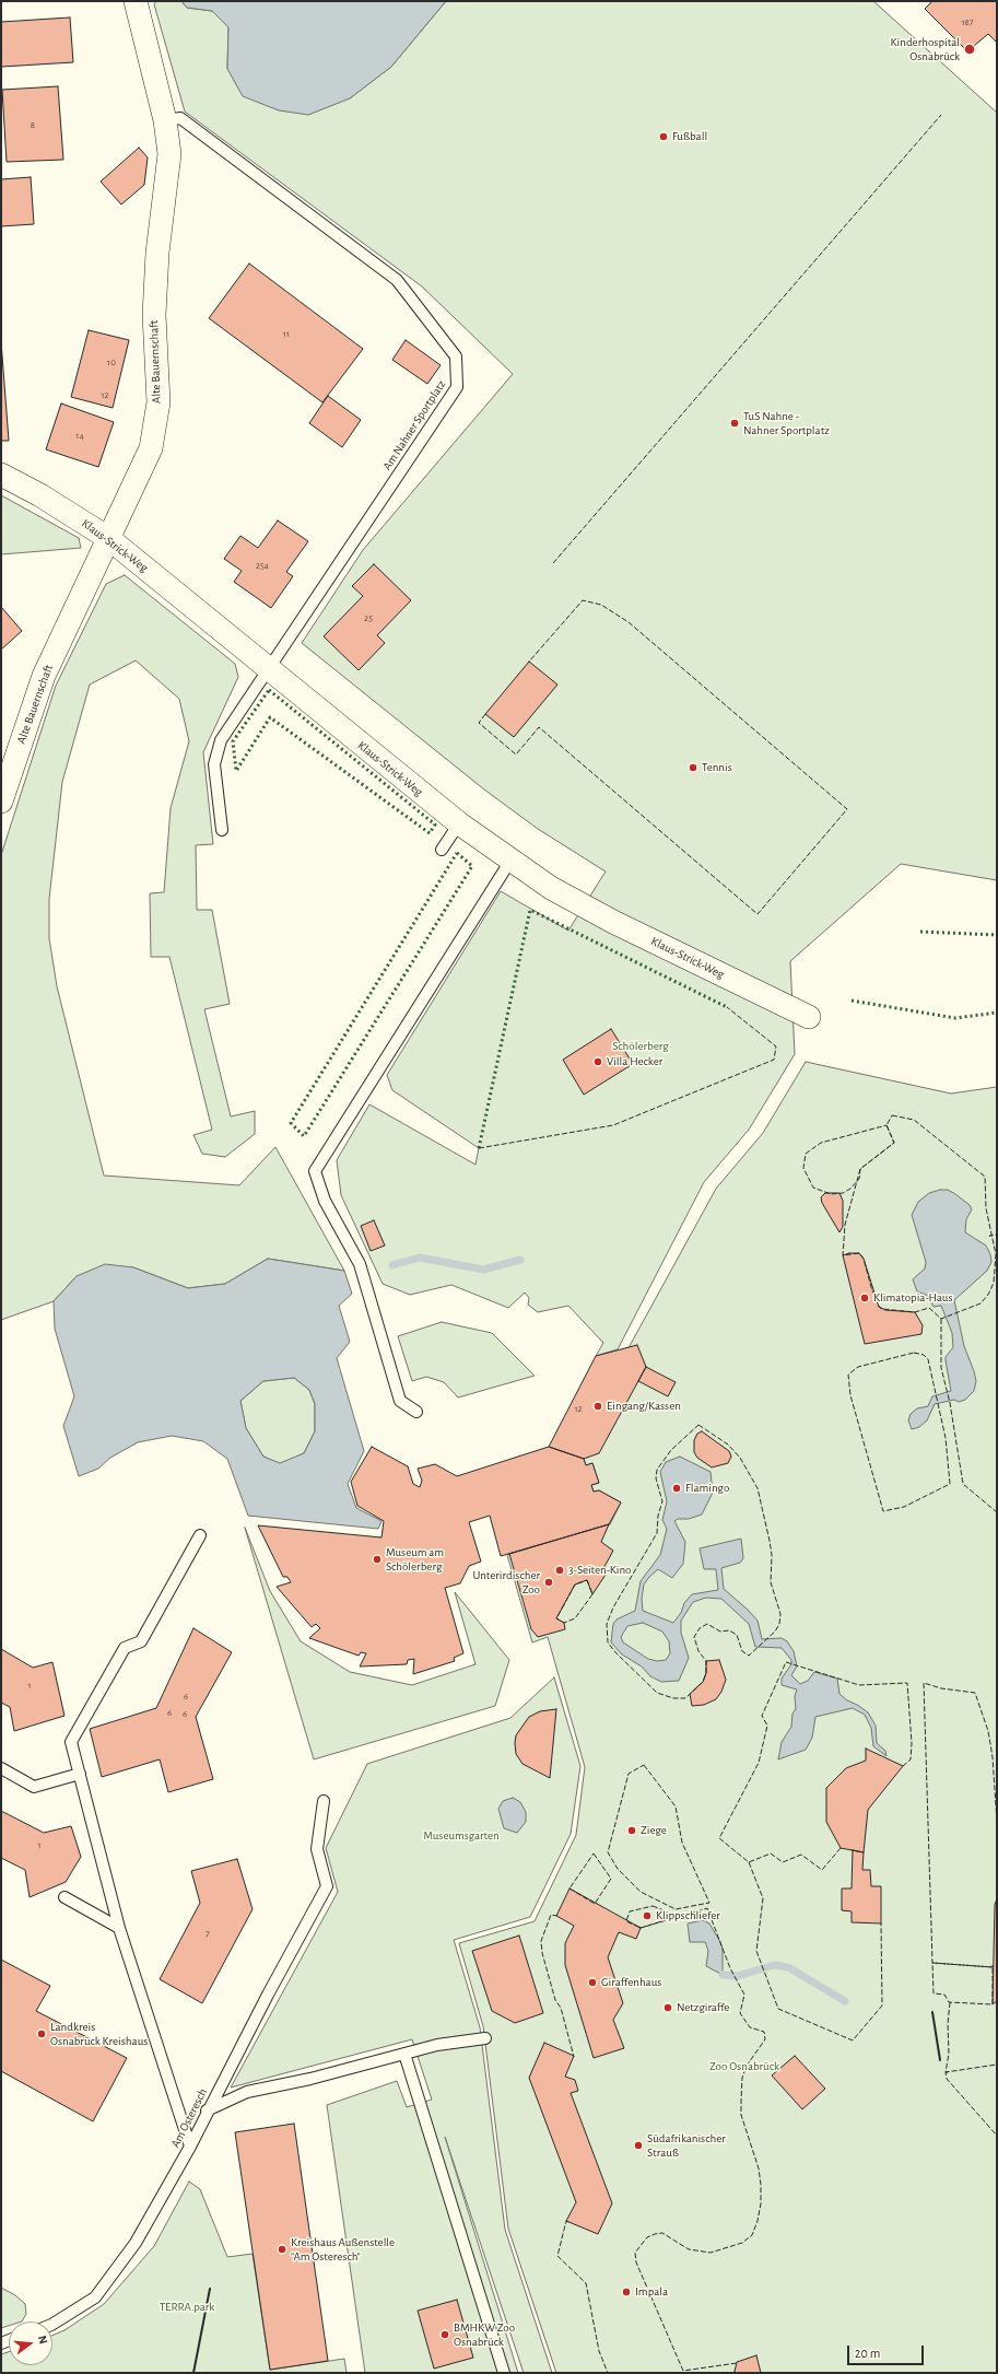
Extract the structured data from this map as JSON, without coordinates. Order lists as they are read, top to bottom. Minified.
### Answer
{"streets":{"street":["Alte Bauernschaft","Klaus-Strick-Weg"],"lane":["Am Nahner Sportplatz","Am Osteresch"]},"crossings":[["Alte Bauernschaft","Am Nahner Sportplatz"],["Alte Bauernschaft","Klaus-Strick-Weg"],["Am Nahner Sportplatz","Klaus-Strick-Weg"]],"parks":["Schölerberg","Museumsgarten","Zoo Osnabrück","TERRA.park"],"places":["Kinderhospital Osnabrück","Fußball","TuS Nahne - Nahner Sportplatz","Tennis","Villa Hecker","Klimatopia-Haus","Eingang/Kassen","Flamingo","Museum am Schölerberg","3-Seiten-Kino","Unterirdischer Zoo","Ziege","Klippschliefer","Giraffenhaus","Netzgiraffe","Landkreis Osnabrück Kreishaus","Südafrikanischer Strauß","Kreishaus Außenstelle \"Am Osteresch\"","Impala","BMHKW Zoo Osnabrück"],"house_numbers":["187","8","11","10","12","14","25a","25","12","1","6","6","6","1","7"],"scale_bar":"20 m","north":"right"}
